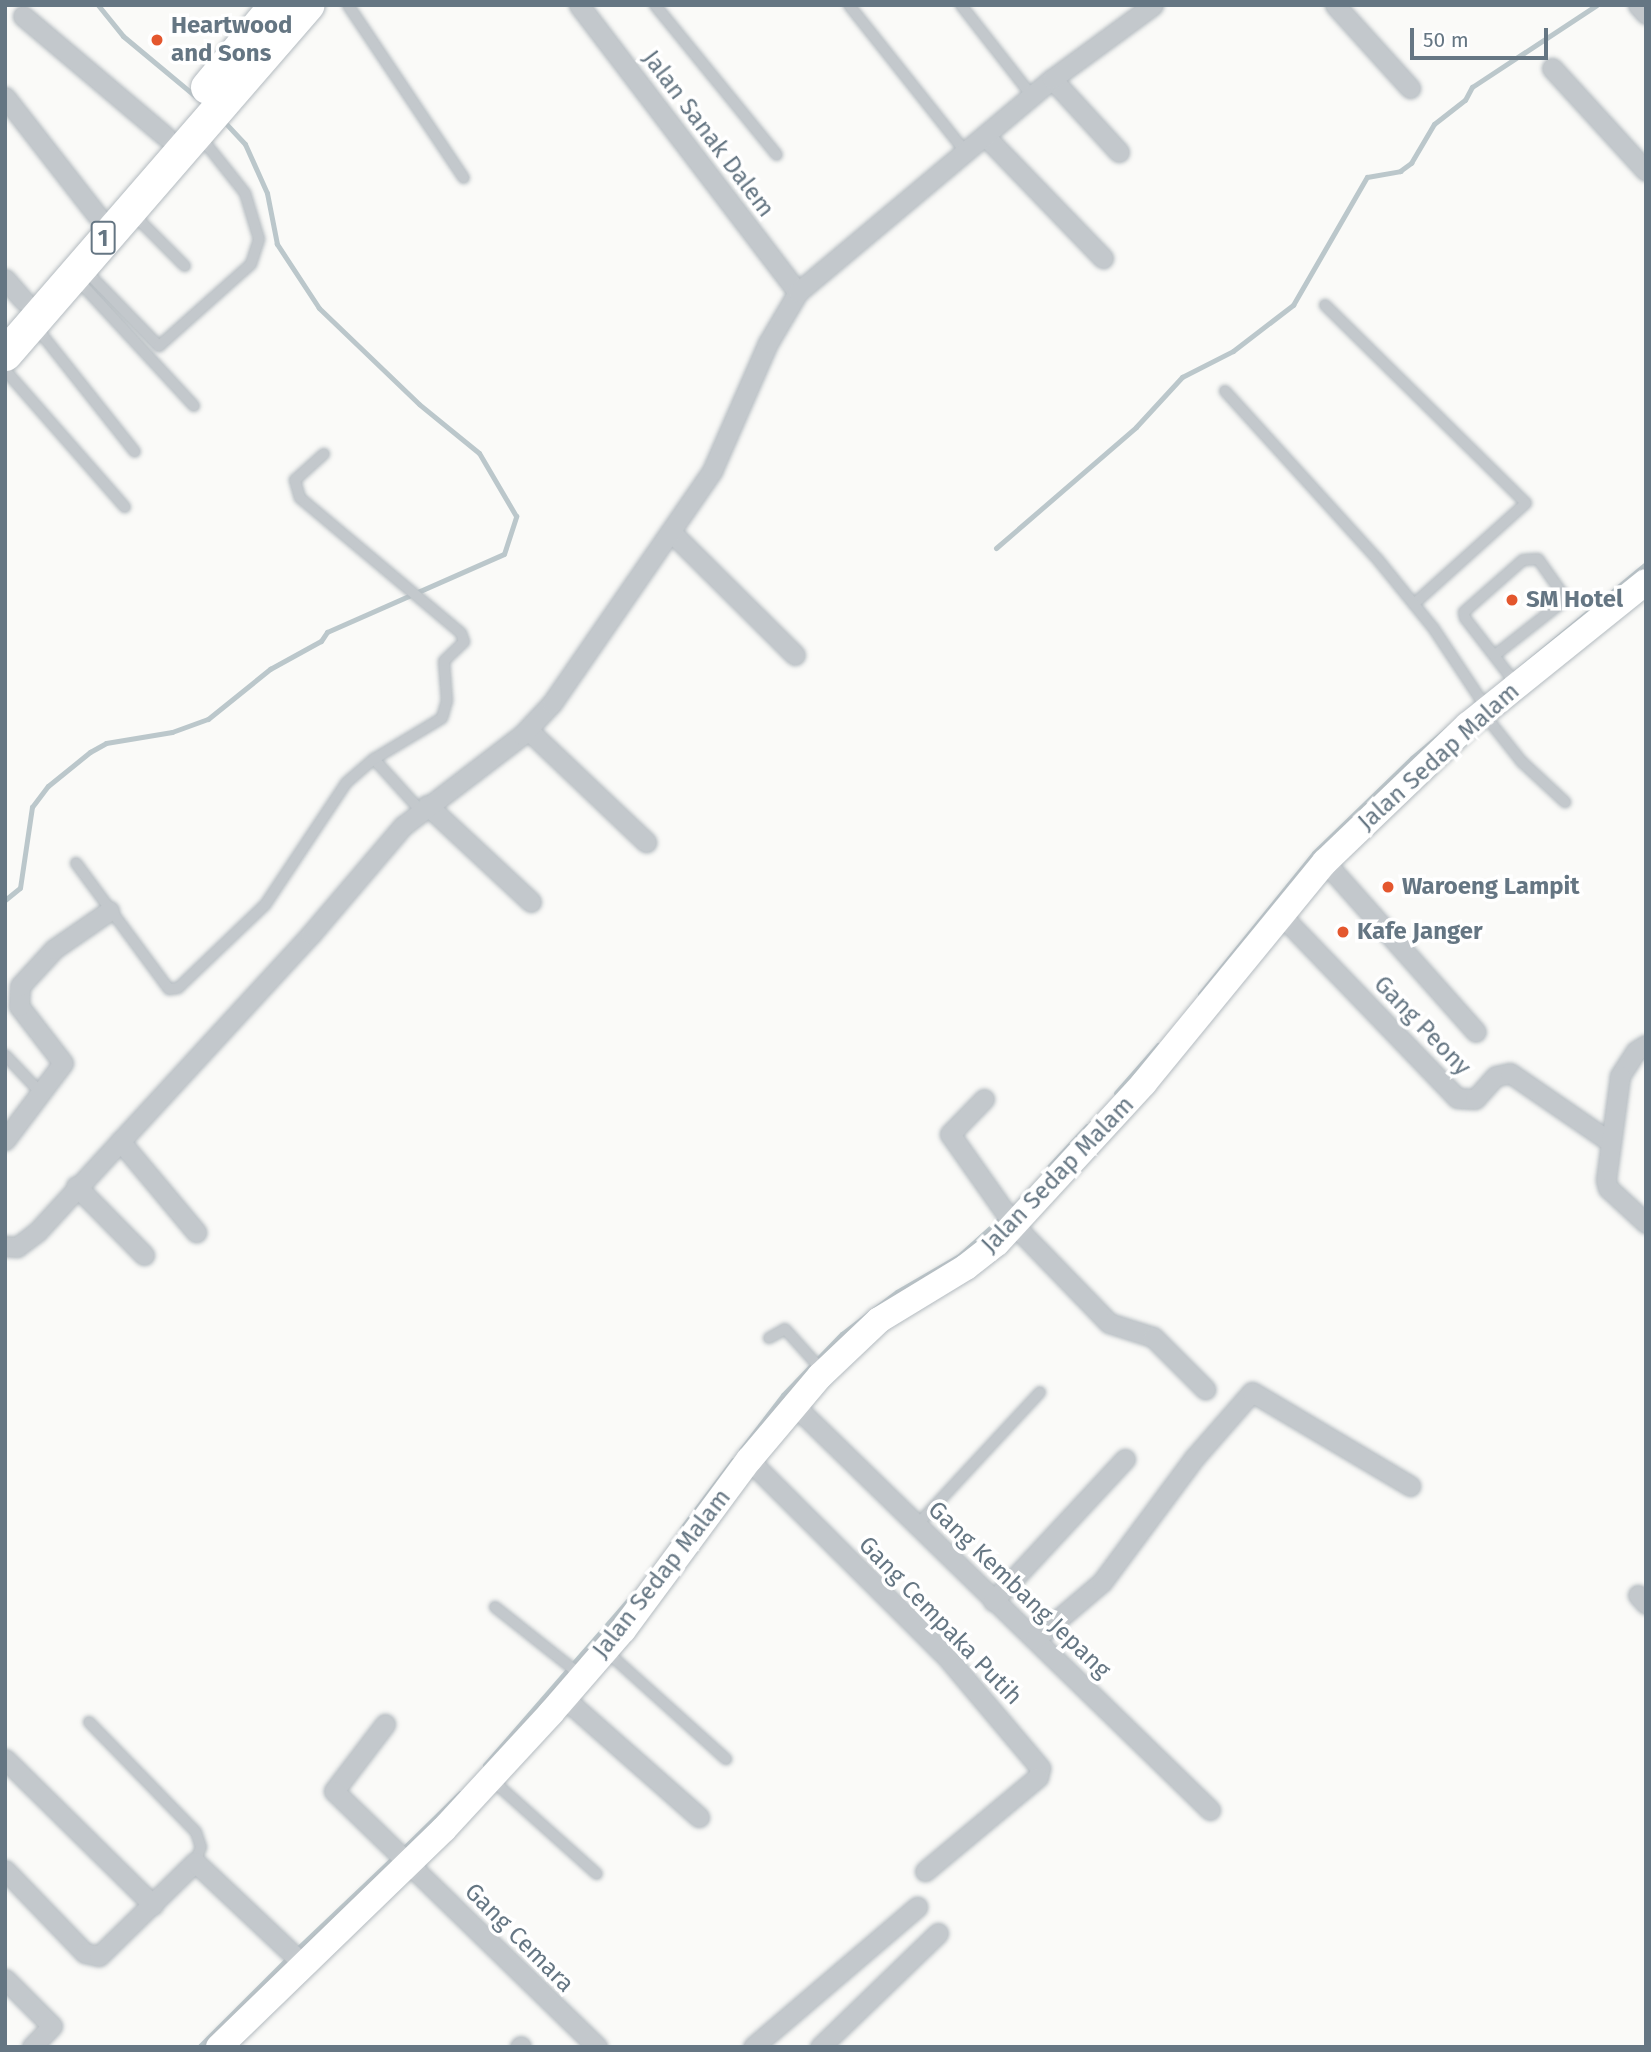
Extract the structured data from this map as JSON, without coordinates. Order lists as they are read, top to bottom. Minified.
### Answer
{"streets":{"highway":["1"],"street":["Jalan Sanak Dalem","Jalan Sedap Malam","Gang Peony","Gang Kembang Jepang","Gang Cempaka Putih","Gang Cemara"]},"crossings":[["Jalan Sedap Malam","Gang Peony"],["Jalan Sedap Malam","Gang Kembang Jepang"],["Jalan Sedap Malam","Gang Cempaka Putih"],["Jalan Sedap Malam","Gang Cemara"]],"places":["Heartwood and Sons","SM Hotel","Waroeng Lampit","Kafe Janger"],"scale_bar":"50 m"}
